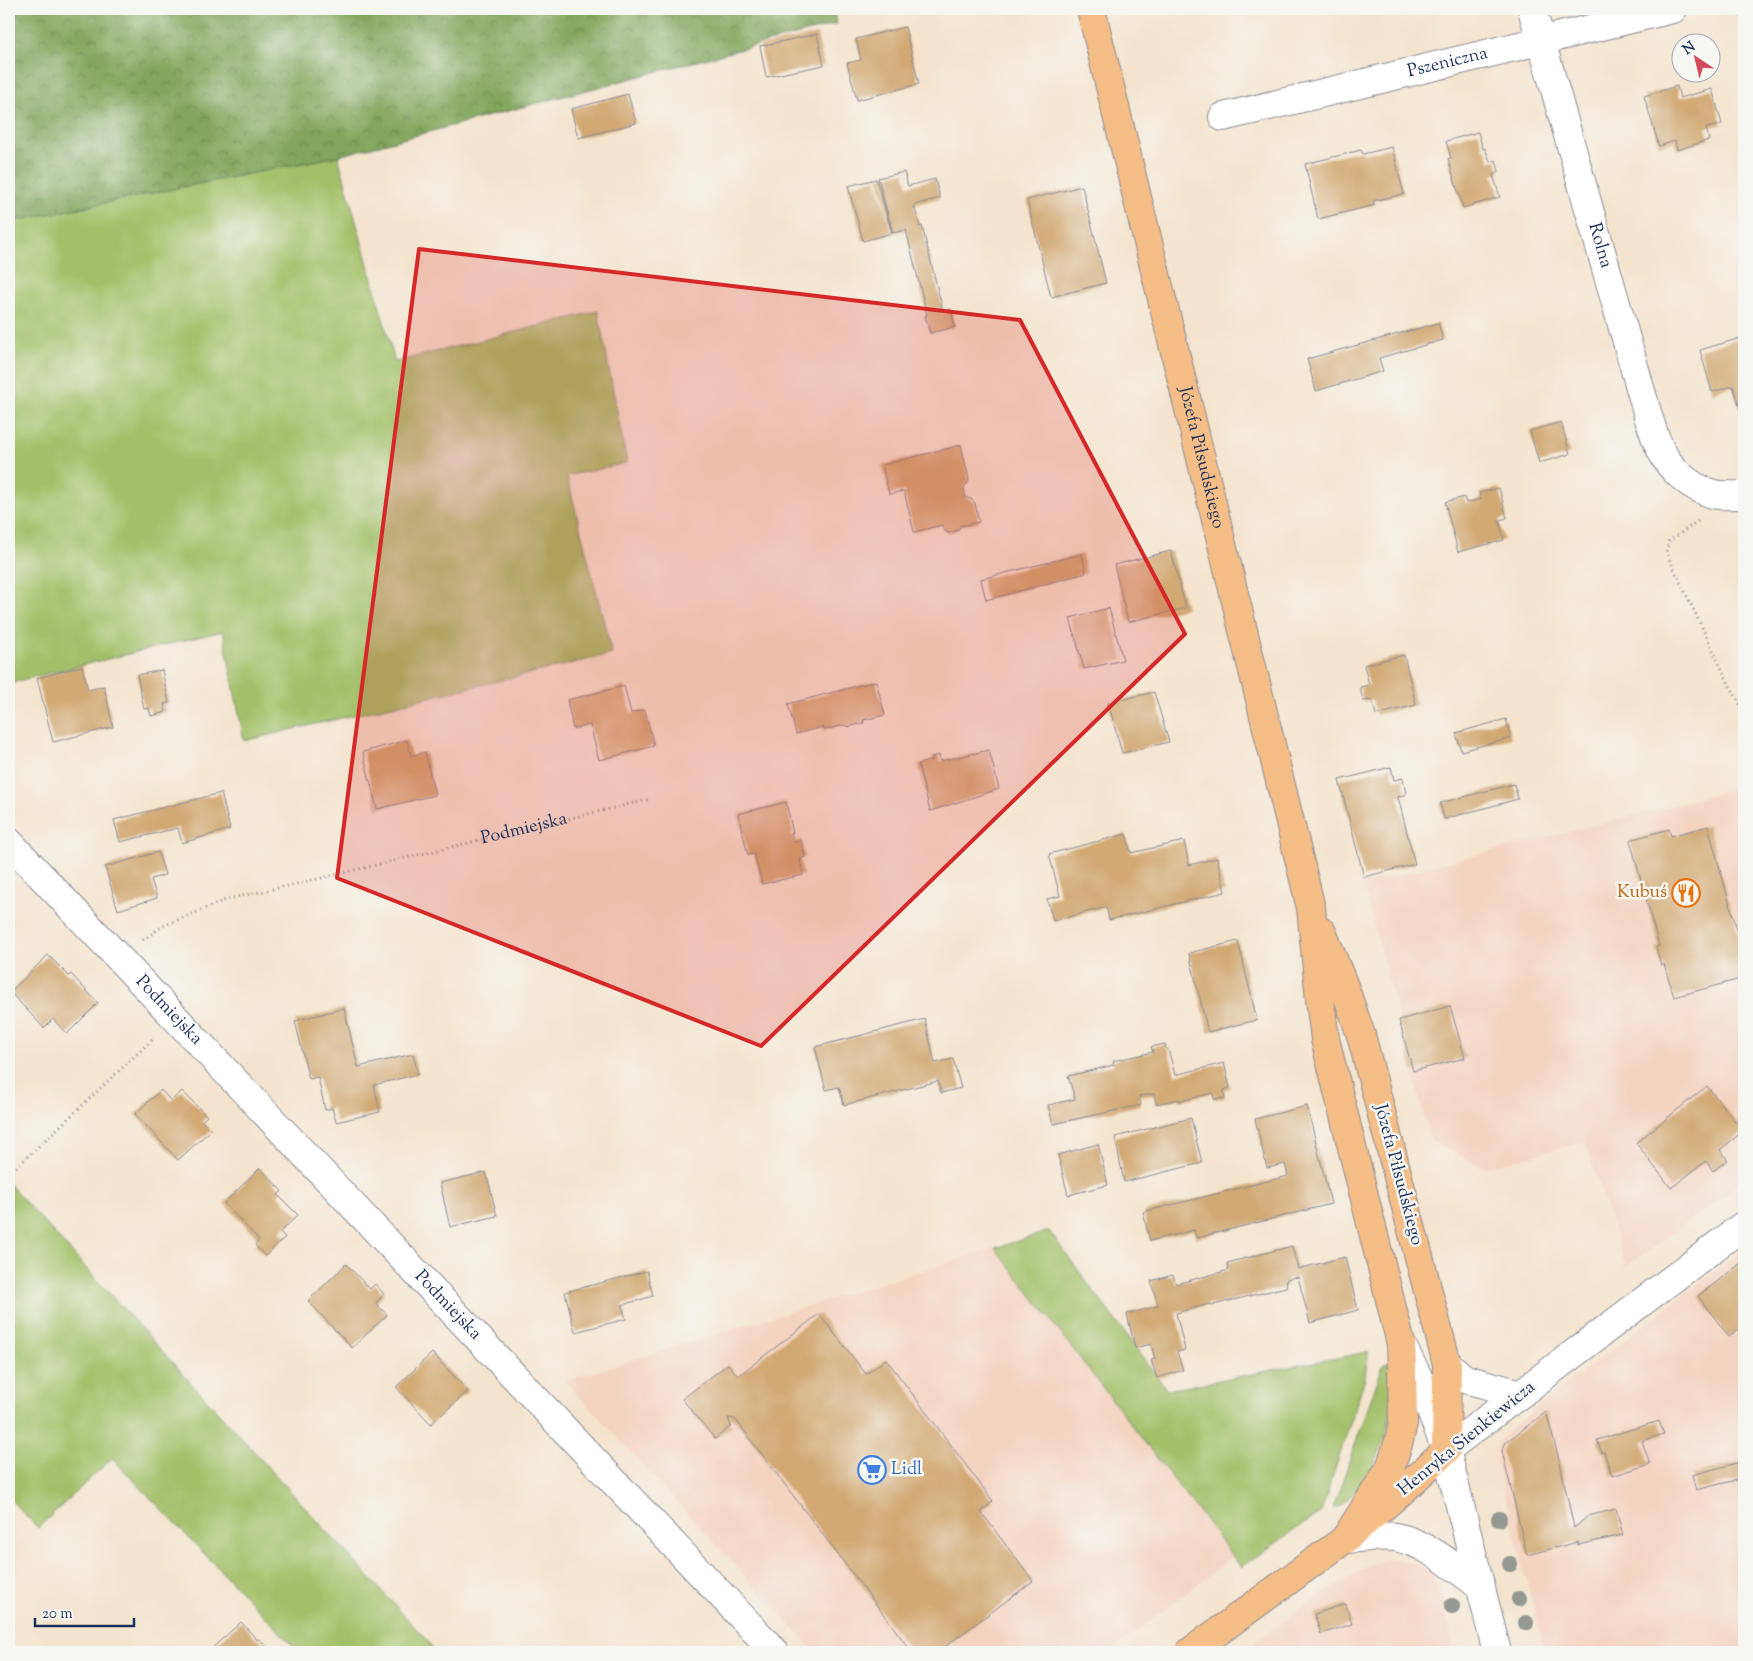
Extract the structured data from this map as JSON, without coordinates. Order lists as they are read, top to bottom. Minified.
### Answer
{"streets":{"main road":["Józefa Piłsudskiego","Henryka Sienkiewicza"],"street":["Pszeniczna","Rolna","Podmiejska"]},"crossings":[["Pszeniczna","Rolna"],["Józefa Piłsudskiego","Henryka Sienkiewicza"]],"places":{"restaurant":["Kubuś"],"supermarket":["Lidl"]},"scale_bar":"20 m","north":"top left"}
